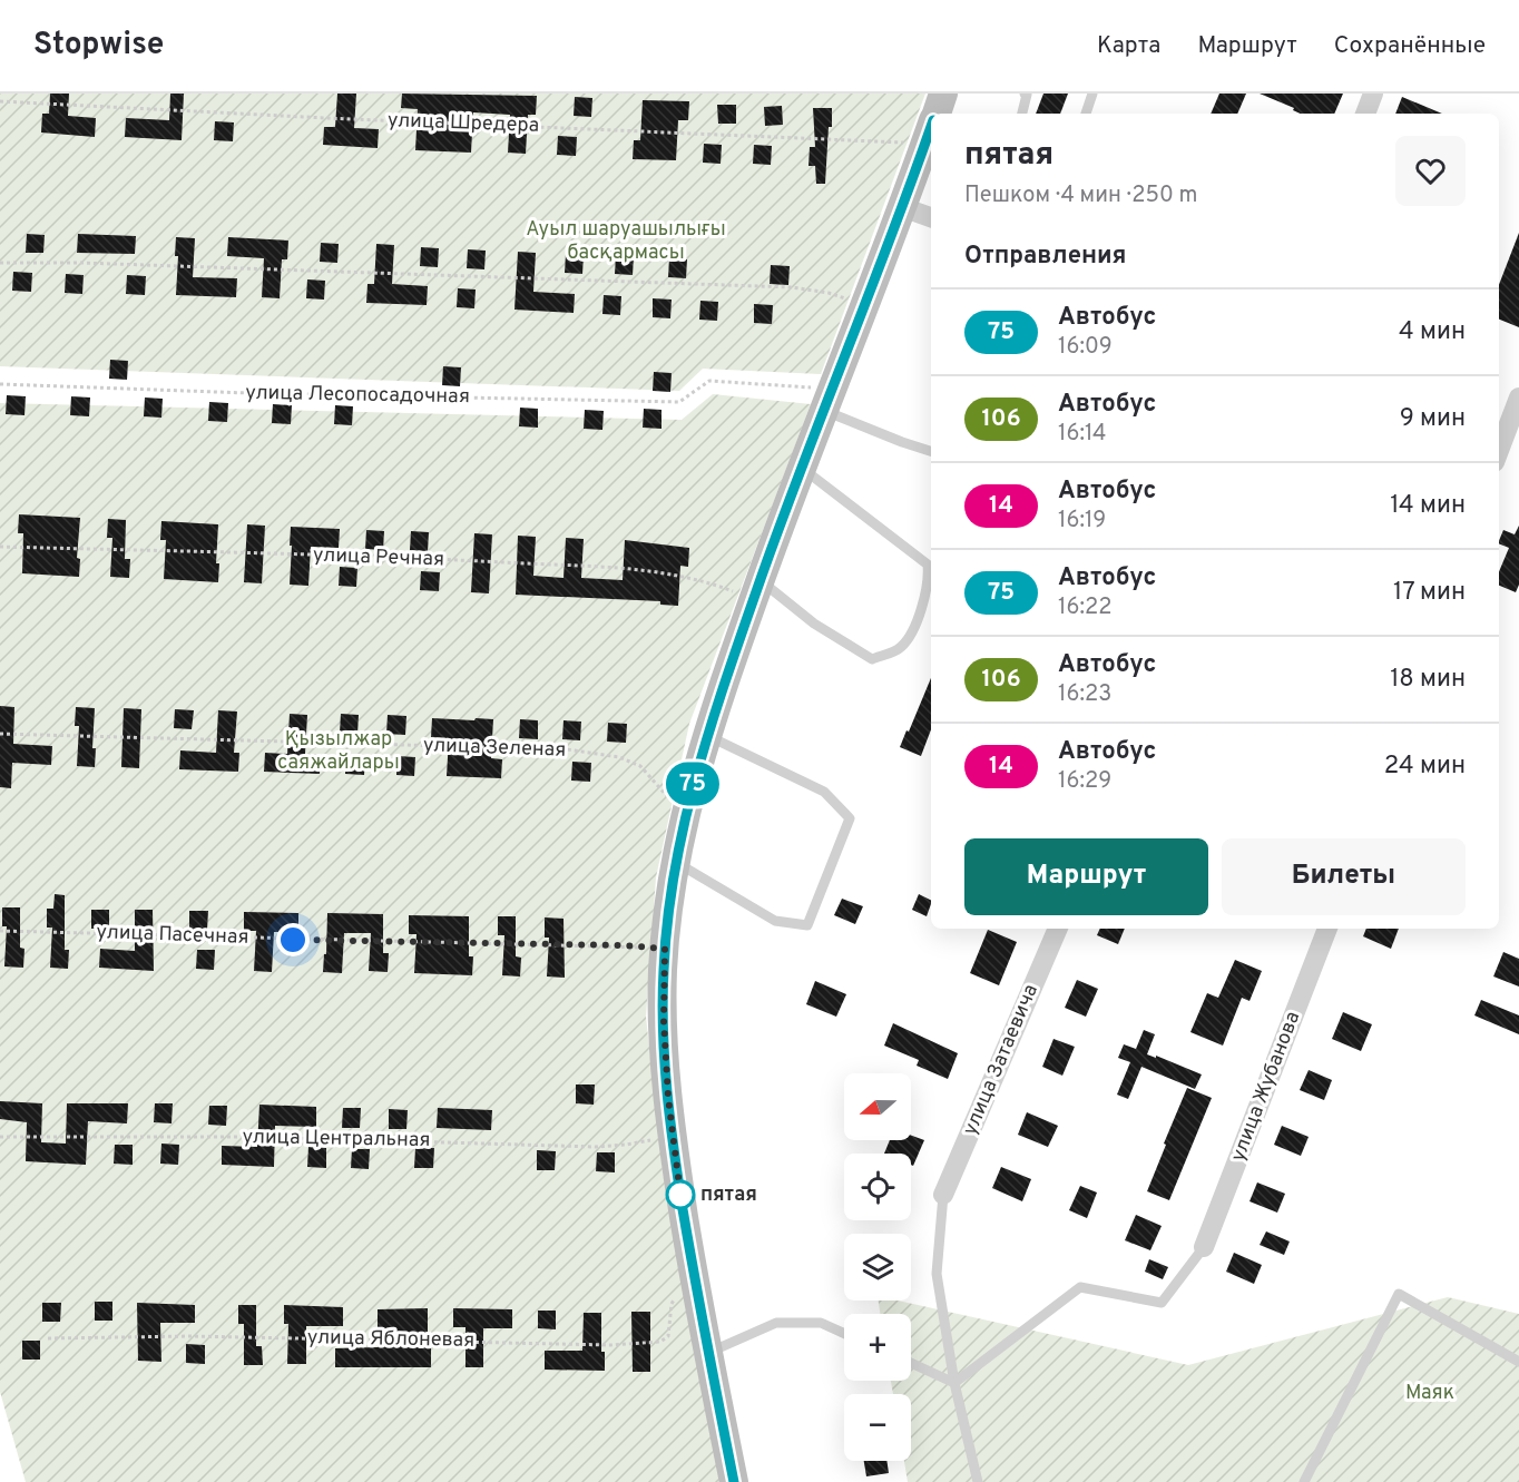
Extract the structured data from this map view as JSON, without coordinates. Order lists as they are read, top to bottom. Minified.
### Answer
{"streets":{"street":["улица Затаевича","улица Жубанова"],"path":["улица Шредера","улица Лесопосадочная","улица Речная","улица Зеленая","улица Пасечная","улица Центральная","улица Яблоневая"]},"parks":["Ауыл шаруашылығы басқармасы","Қызылжар саяжайлары","Маяк"],"places":["пятая"],"lines":["bus line 75"],"north":"left","page":{"header":"Stopwise","nav":["Карта","Маршрут","Сохранённые"],"on_map":"75","heading":[["пятая","Пешком · 4 мин · 250 m"],"Отправления"],"list":[{"mark":"75","name":"Автобус","note":"16:09","value":"4 мин"},{"mark":"106","name":"Автобус","note":"16:14","value":"9 мин"},{"mark":"14","name":"Автобус","note":"16:19","value":"14 мин"},{"mark":"75","name":"Автобус","note":"16:22","value":"17 мин"},{"mark":"106","name":"Автобус","note":"16:23","value":"18 мин"},{"mark":"14","name":"Автобус","note":"16:29","value":"24 мин"}],"buttons":["Маршрут","Билеты"],"map_buttons":["+","−"]}}
